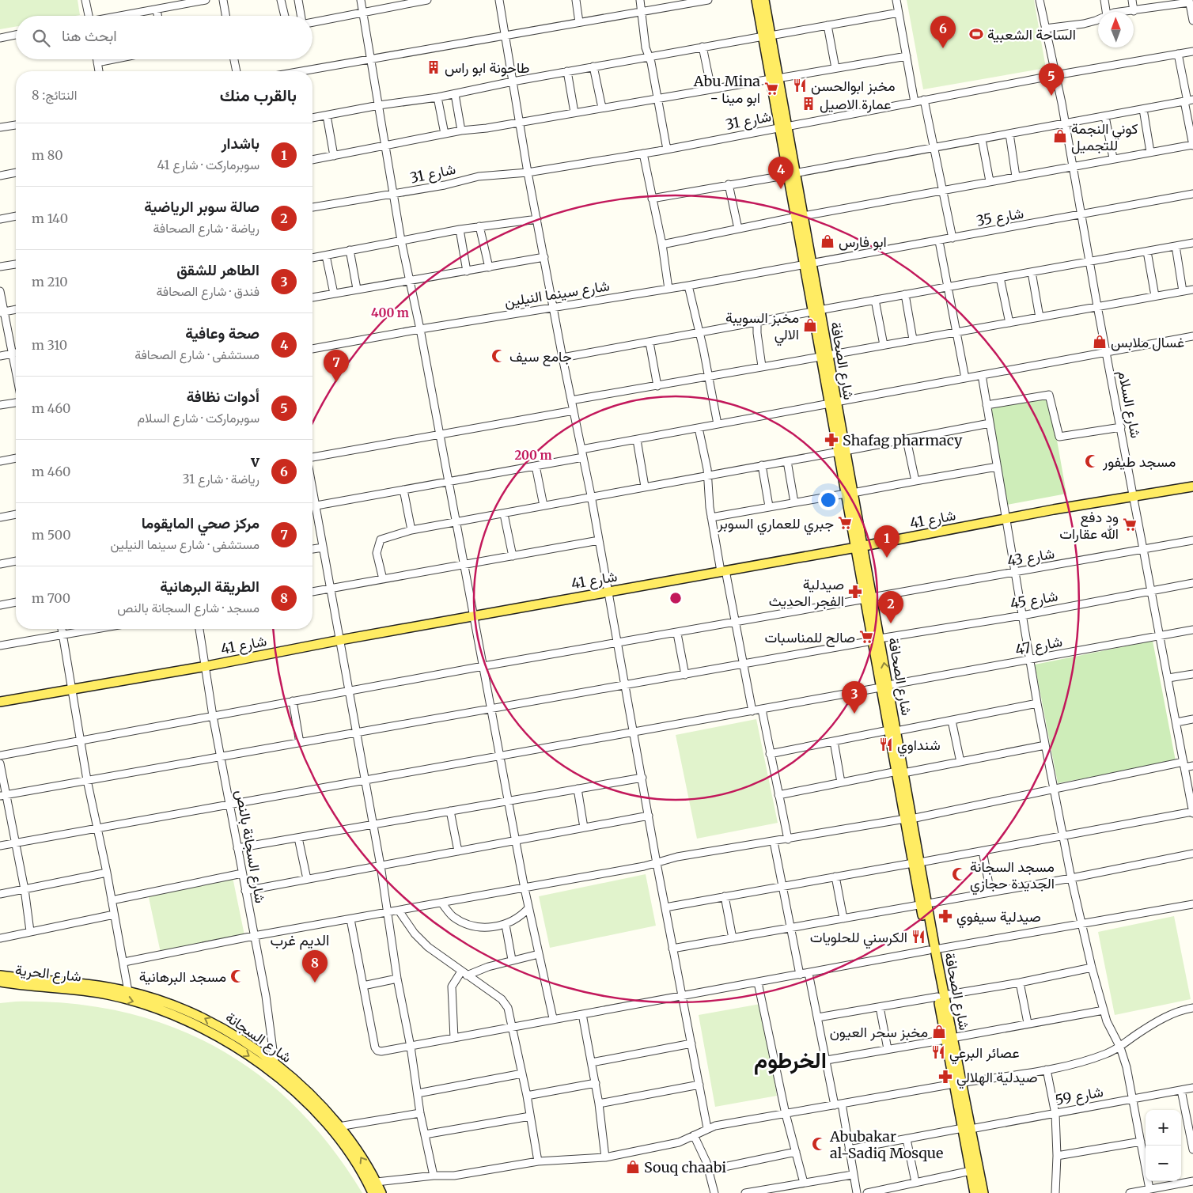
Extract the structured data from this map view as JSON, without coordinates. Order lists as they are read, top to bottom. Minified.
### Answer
{"streets":{"main road":["شارع الصحافة","شارع 41","شارع الحرية","شارع السجانة"],"street":["شارع 31","شارع 35","شارع سينما النيلين","شارع السلام","شارع 43","شارع 45","شارع 47","شارع السجانة بالنص","شارع 59"]},"crossings":[["شارع 31","شارع الصحافة"],["شارع 31","شارع السلام"],["شارع 35","شارع سينما النيلين"],["شارع 35","شارع الصحافة"],["شارع 35","شارع السلام"],["شارع سينما النيلين","شارع الصحافة"],["شارع الصحافة","شارع 41"],["شارع الصحافة","شارع 43"],["شارع الصحافة","شارع 45"],["شارع الصحافة","شارع 47"],["شارع الصحافة","شارع 59"],["شارع السلام","شارع 41"],["شارع السلام","شارع 43"],["شارع السلام","شارع 45"],["شارع السلام","شارع 47"],["شارع 41","شارع السجانة بالنص"],["شارع 43","شارع السجانة بالنص"],["شارع 45","شارع السجانة بالنص"],["شارع 47","شارع السجانة بالنص"],["شارع السجانة بالنص","شارع السجانة"],["شارع الحرية","شارع السجانة"]],"districts":["الديم غرب","الخرطوم"],"places":{"sports":["الساحة الشعبية"],"building":["طاحونة ابو راس","عمارة الاصيل"],"restaurant":["مخبز ابوالحسن","شنداوي","الكرسني للحلويات","عصائر البرعي"],"supermarket":["Abu Mina - ابو مينا","جبري للعماري السوبر","ود دفع الله عقارات","صالح للمناسبات"],"shop":["كوني النجمة للتجميل","ابو فارس","مخبز السويبة الالي","غسال ملابس","مخبز سحر العيون","Souq chaabi"],"mosque":["جامع سيف","مسجد طيفور","مسجد السجانة الجديدة حجازي","مسجد البرهانية","Abubakar al-Sadiq Mosque"],"pharmacy":["Shafag pharmacy","صيدلية الفجر الحديث","صيدلية سيفوي","صيدلية الهلالي"]},"north":"top","page":{"pins":["6","5","4","7","1","2","3","8"],"search":"ابحث هنا","heading":["بالقرب منك","النتائج: 8"],"list":[{"mark":"1","name":"باشدار","note":"سوبرماركت · شارع 41","value":"80 m"},{"mark":"2","name":"صالة سوبر الرياضية","note":"رياضة · شارع الصحافة","value":"140 m"},{"mark":"3","name":"الطاهر للشقق","note":"فندق · شارع الصحافة","value":"210 m"},{"mark":"4","name":"صحة وعافية","note":"مستشفى · شارع الصحافة","value":"310 m"},{"mark":"5","name":"أدوات نظافة","note":"سوبرماركت · شارع السلام","value":"460 m"},{"mark":"6","name":"v","note":"رياضة · شارع 31","value":"460 m"},{"mark":"7","name":"مركز صحي المايقوما","note":"مستشفى · شارع سينما النيلين","value":"500 m"},{"mark":"8","name":"الطريقة البرهانية","note":"مسجد · شارع السجانة بالنص","value":"700 m"}],"map_buttons":["+","−"]},"rings":["400 m","200 m"]}
